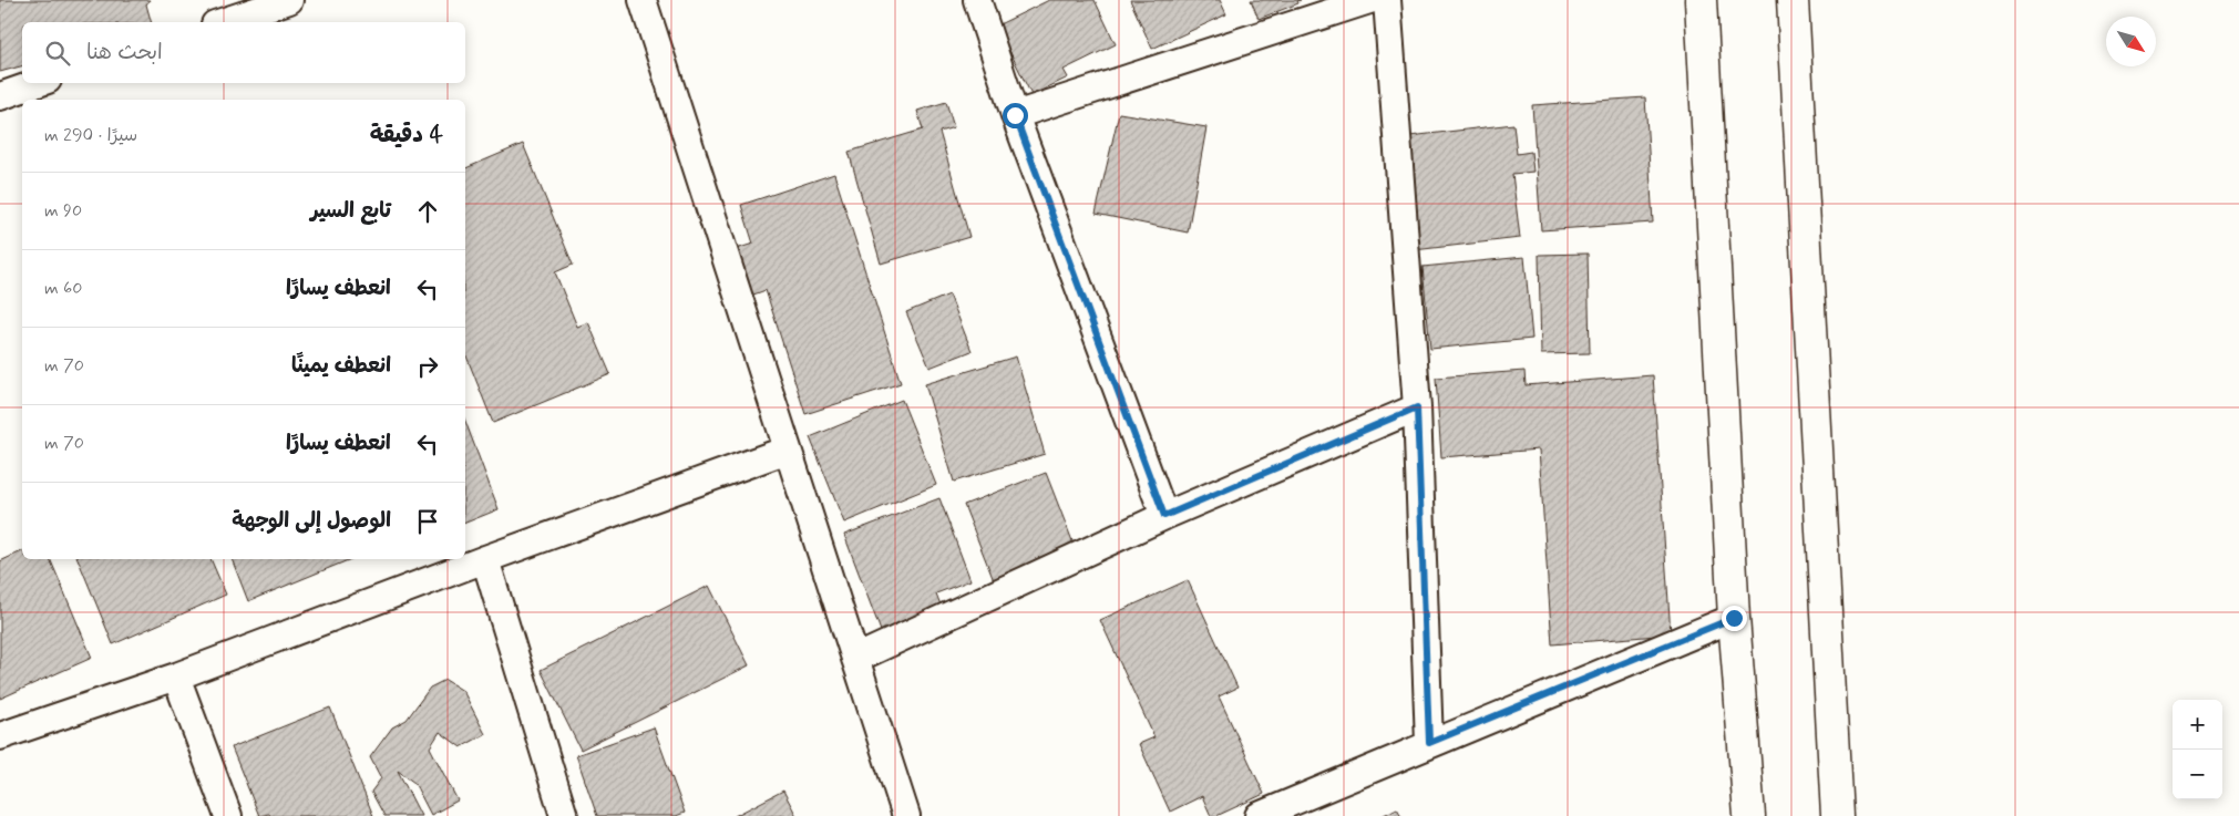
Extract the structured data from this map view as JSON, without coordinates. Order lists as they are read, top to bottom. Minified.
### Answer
{"north":"bottom right","page":{"search":"ابحث هنا","heading":["4 دقيقة","سيرًا · 290 m"],"list":[["تابع السير","90 m"],["انعطف يسارًا","60 m"],["انعطف يمينًا","70 m"],["انعطف يسارًا","70 m"],"الوصول إلى الوجهة"],"map_buttons":["+","−"]}}
